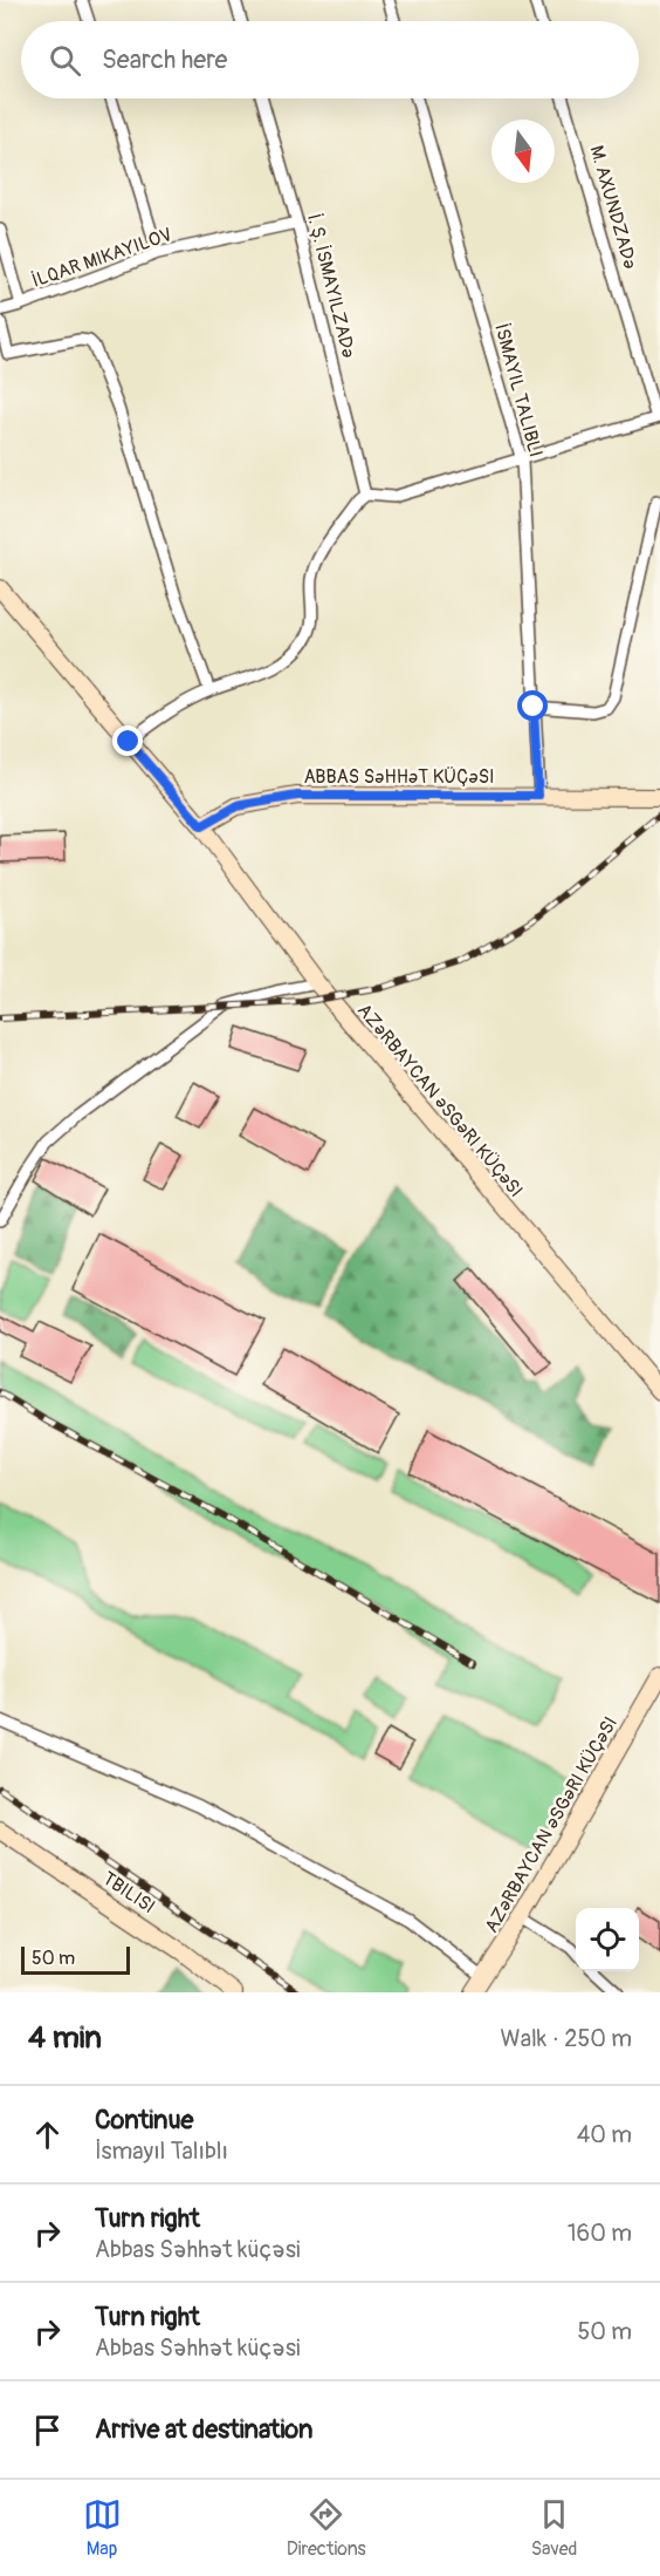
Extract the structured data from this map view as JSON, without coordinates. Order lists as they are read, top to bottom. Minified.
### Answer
{"streets":{"main road":["ABBAS SƏHHƏT KÜÇƏSI","AZƏRBAYCAN ƏSGƏRI KÜÇƏSI","TBILISI"],"street":["M. AXUNDZADƏ"]},"crossings":[["ABBAS SƏHHƏT KÜÇƏSI","AZƏRBAYCAN ƏSGƏRI KÜÇƏSI"]],"scale_bar":"50 m","north":"bottom","page":{"search":"Search here","scale":"50 m","heading":["4 min","Walk · 250 m"],"list":[["Continue","İsmayıl Talıblı","40 m"],["Turn right","Abbas Səhhət küçəsi","160 m"],["Turn right","Abbas Səhhət küçəsi","50 m"],"Arrive at destination"],"nav":["Map","Directions","Saved"]}}
